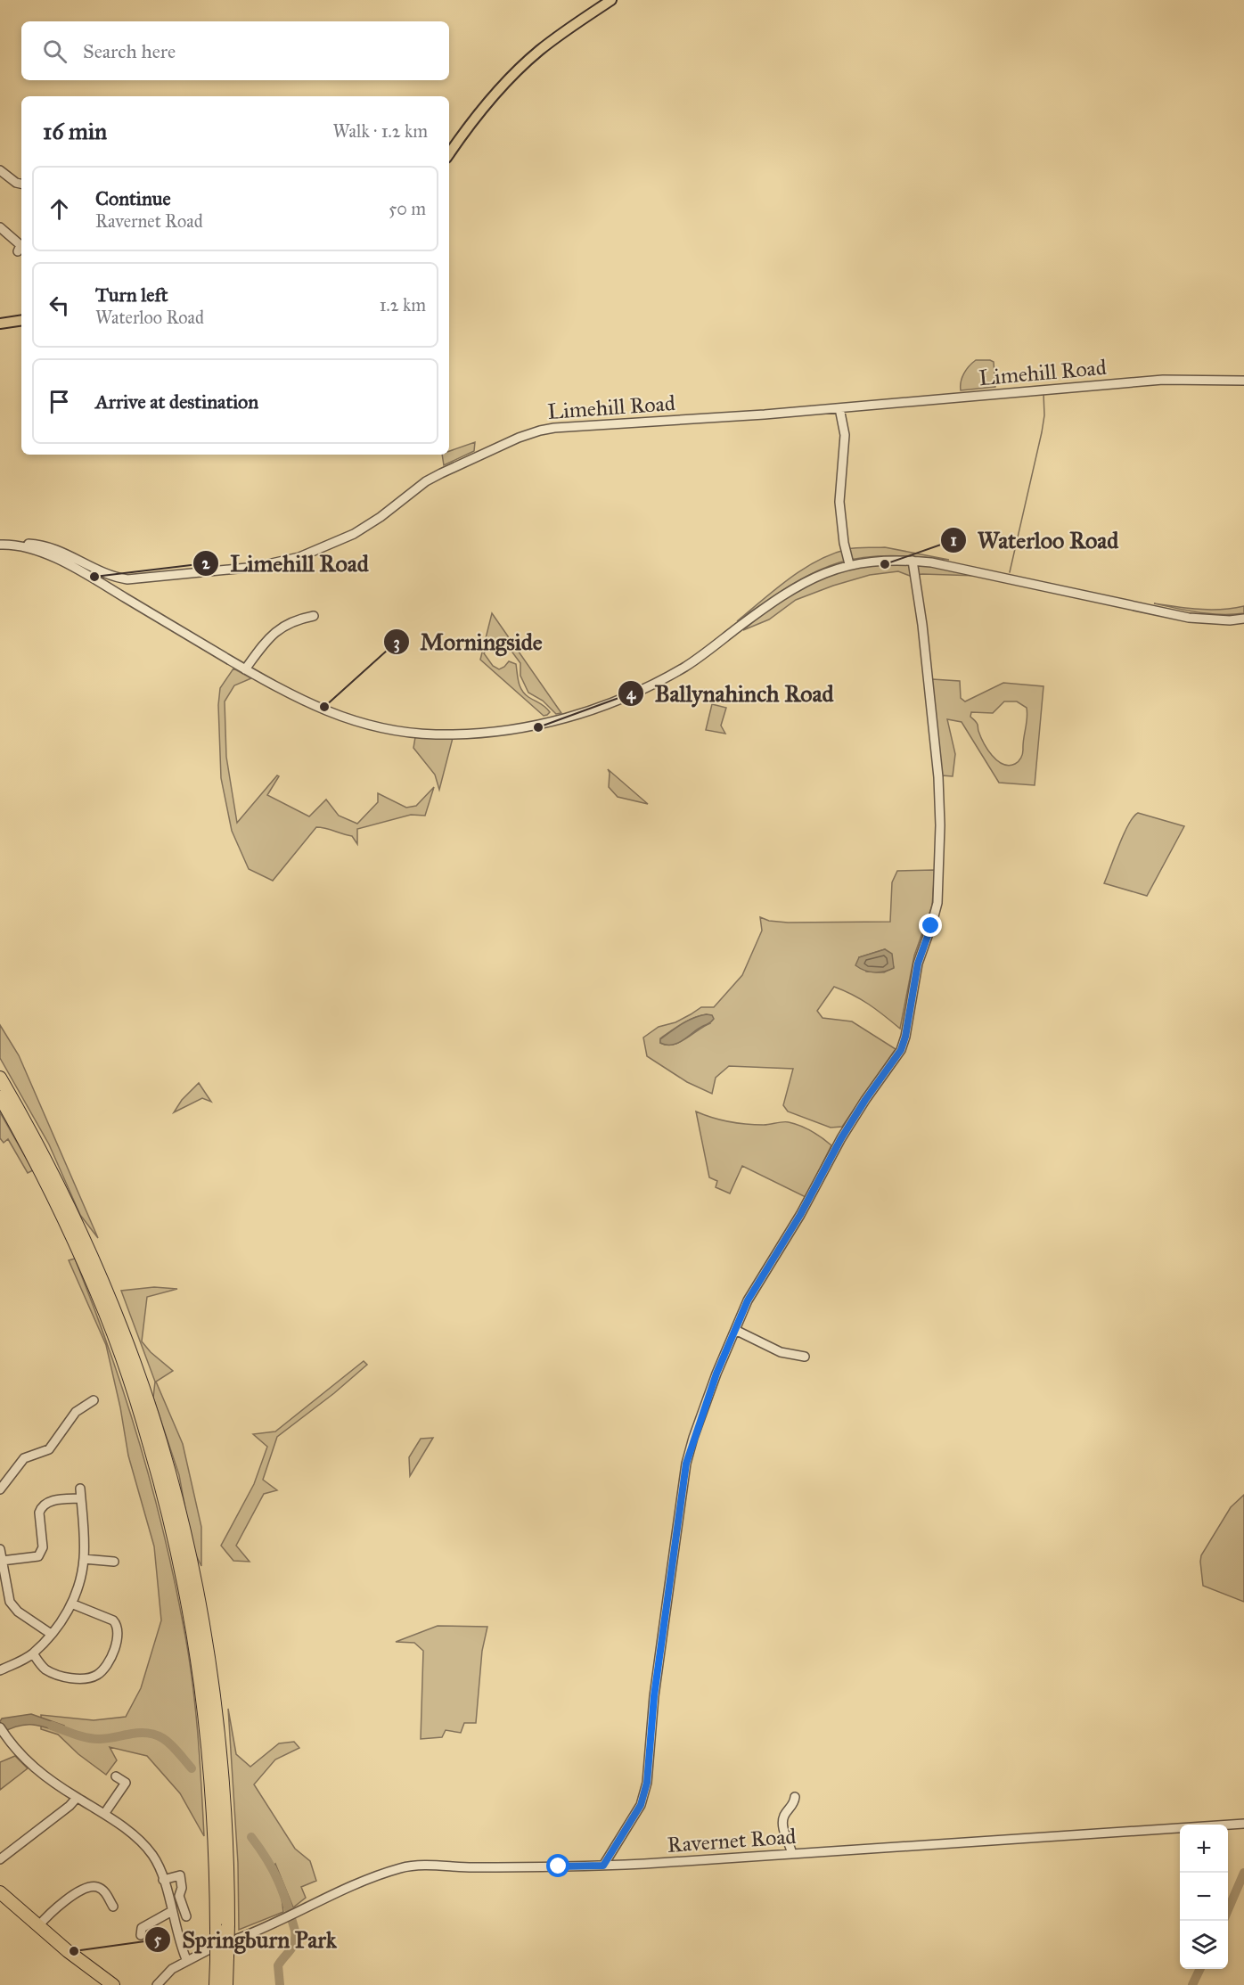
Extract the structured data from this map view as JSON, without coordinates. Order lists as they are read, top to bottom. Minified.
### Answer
{"streets":{"street":["Limehill Road","Ravernet Road"]},"places":["Waterloo Road","Limehill Road","Morningside","Ballynahinch Road","Springburn Park"],"page":{"search":"Search here","heading":["16 min","Walk · 1.2 km"],"list":[["Continue","Ravernet Road","50 m"],["Turn left","Waterloo Road","1.2 km"],"Arrive at destination"],"map_buttons":["+","−"]}}
